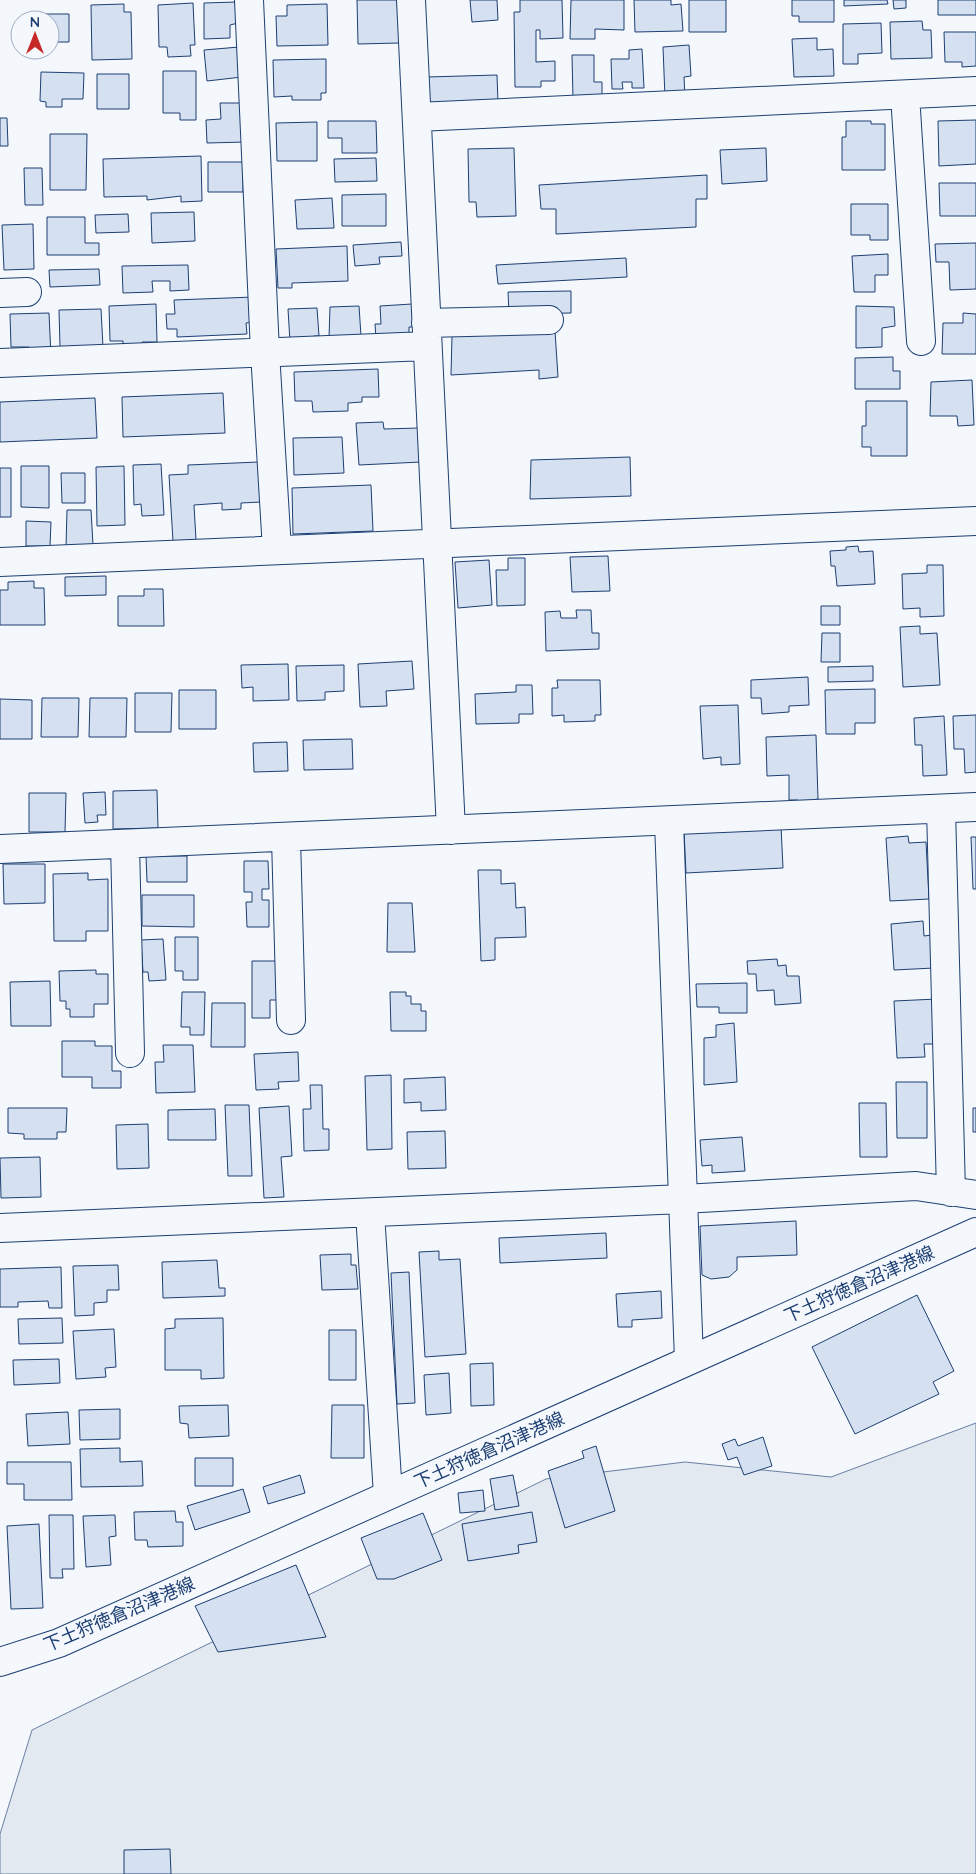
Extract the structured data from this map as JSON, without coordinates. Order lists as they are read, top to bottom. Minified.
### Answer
{"streets":{"street":["下土狩徳倉沼津港線"]},"north":"top"}
